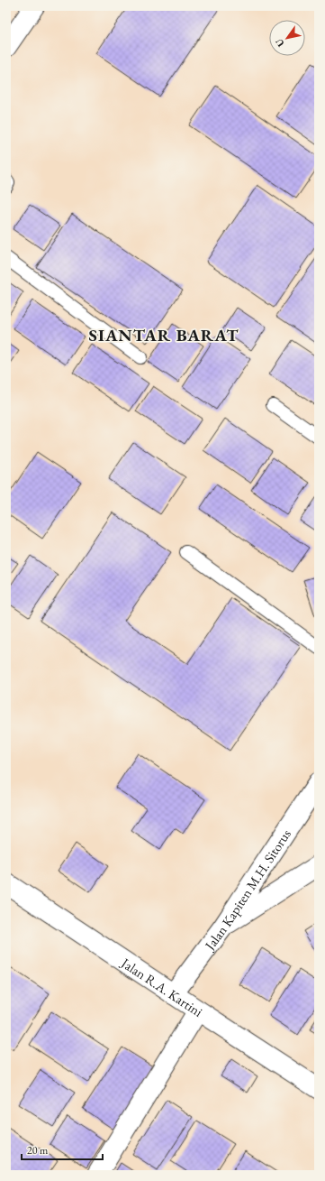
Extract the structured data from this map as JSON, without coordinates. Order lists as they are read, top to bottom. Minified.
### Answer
{"streets":{"street":["Jalan Kapiten M.H. Sitorus","Jalan R.A. Kartini"]},"crossings":[["Jalan Kapiten M.H. Sitorus","Jalan R.A. Kartini"]],"districts":["SIANTAR BARAT"],"scale_bar":"20 m","north":"bottom left"}
